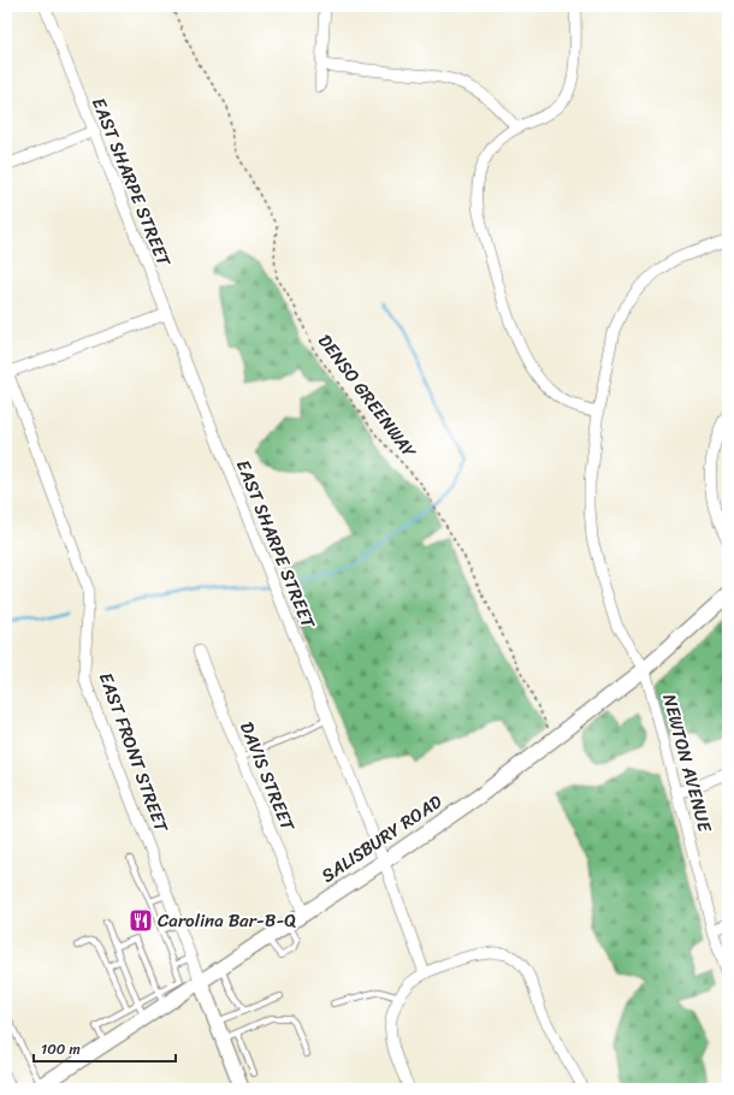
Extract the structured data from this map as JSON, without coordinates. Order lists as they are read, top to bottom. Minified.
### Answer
{"streets":{"street":["EAST SHARPE STREET","EAST FRONT STREET","NEWTON AVENUE","DAVIS STREET","SALISBURY ROAD"],"path":["DENSO GREENWAY"]},"crossings":[["EAST SHARPE STREET","SALISBURY ROAD"],["DENSO GREENWAY","SALISBURY ROAD"],["EAST FRONT STREET","SALISBURY ROAD"],["NEWTON AVENUE","SALISBURY ROAD"],["DAVIS STREET","SALISBURY ROAD"]],"places":{"restaurant":["Carolina Bar-B-Q"]},"scale_bar":"100 m"}
